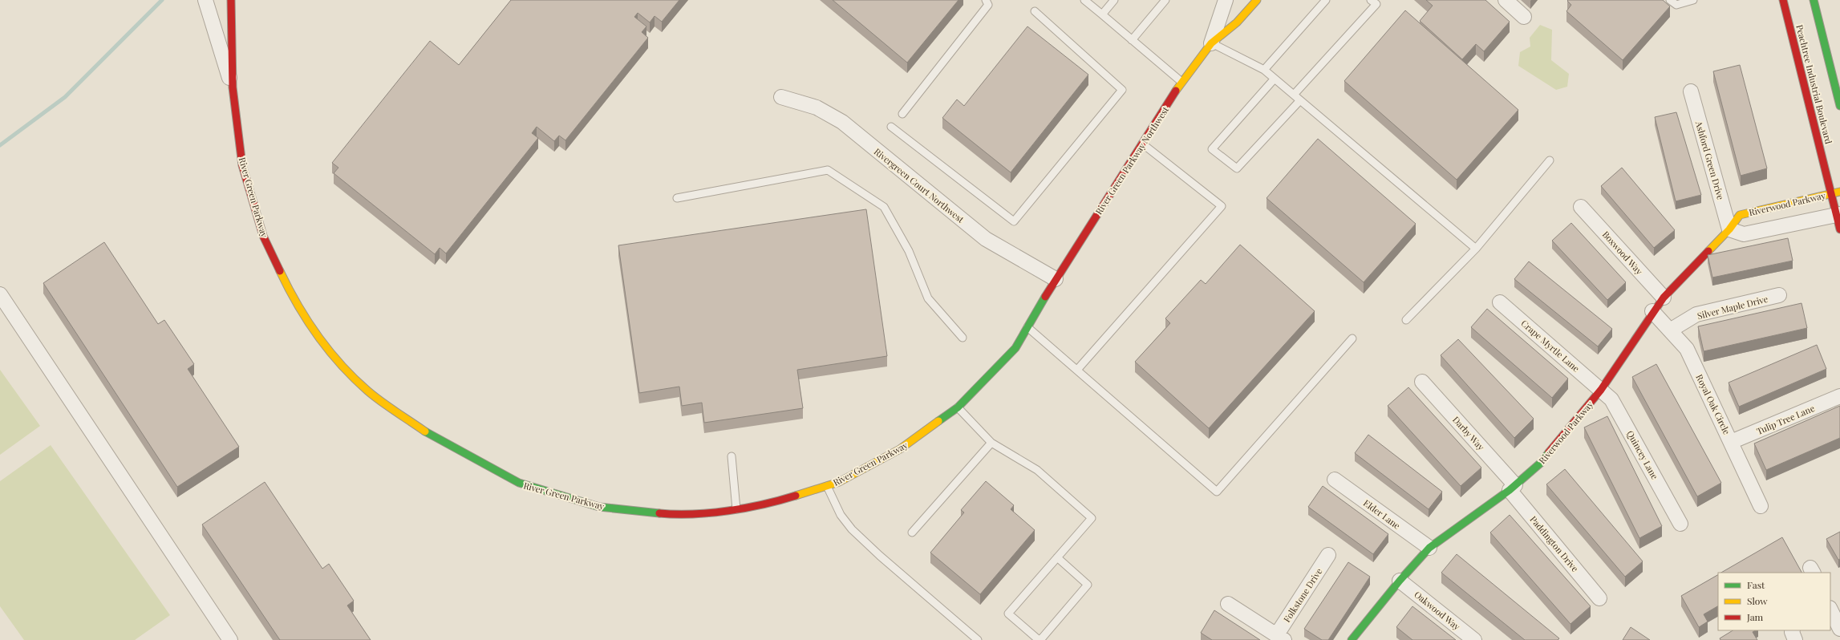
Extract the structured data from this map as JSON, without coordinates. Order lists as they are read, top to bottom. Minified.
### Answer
{"streets":{"main road":["Peachtree Industrial Boulevard","River Green Parkway Northwest","River Green Parkway","Riverwood Parkway"],"street":["Ashford Green Drive","Rivergreen Court Northwest","Boxwood Way","Silver Maple Drive","Crape Myrtle Lane","Royal Oak Circle","Tulip Tree Lane","Darby Way","Quincey Lane","Elder Lane","Paddington Drive","Folkstone Drive","Oakwood Way"]},"crossings":[["Peachtree Industrial Boulevard","Riverwood Parkway"],["River Green Parkway Northwest","Rivergreen Court Northwest"],["River Green Parkway Northwest","River Green Parkway"],["Ashford Green Drive","Riverwood Parkway"],["Rivergreen Court Northwest","River Green Parkway"],["Riverwood Parkway","Boxwood Way"],["Riverwood Parkway","Crape Myrtle Lane"],["Riverwood Parkway","Royal Oak Circle"],["Riverwood Parkway","Darby Way"],["Riverwood Parkway","Quincey Lane"],["Riverwood Parkway","Elder Lane"],["Riverwood Parkway","Paddington Drive"],["Riverwood Parkway","Oakwood Way"],["Silver Maple Drive","Royal Oak Circle"],["Crape Myrtle Lane","Quincey Lane"],["Royal Oak Circle","Tulip Tree Lane"],["Darby Way","Paddington Drive"]],"legend":["Fast","Slow","Jam"]}
